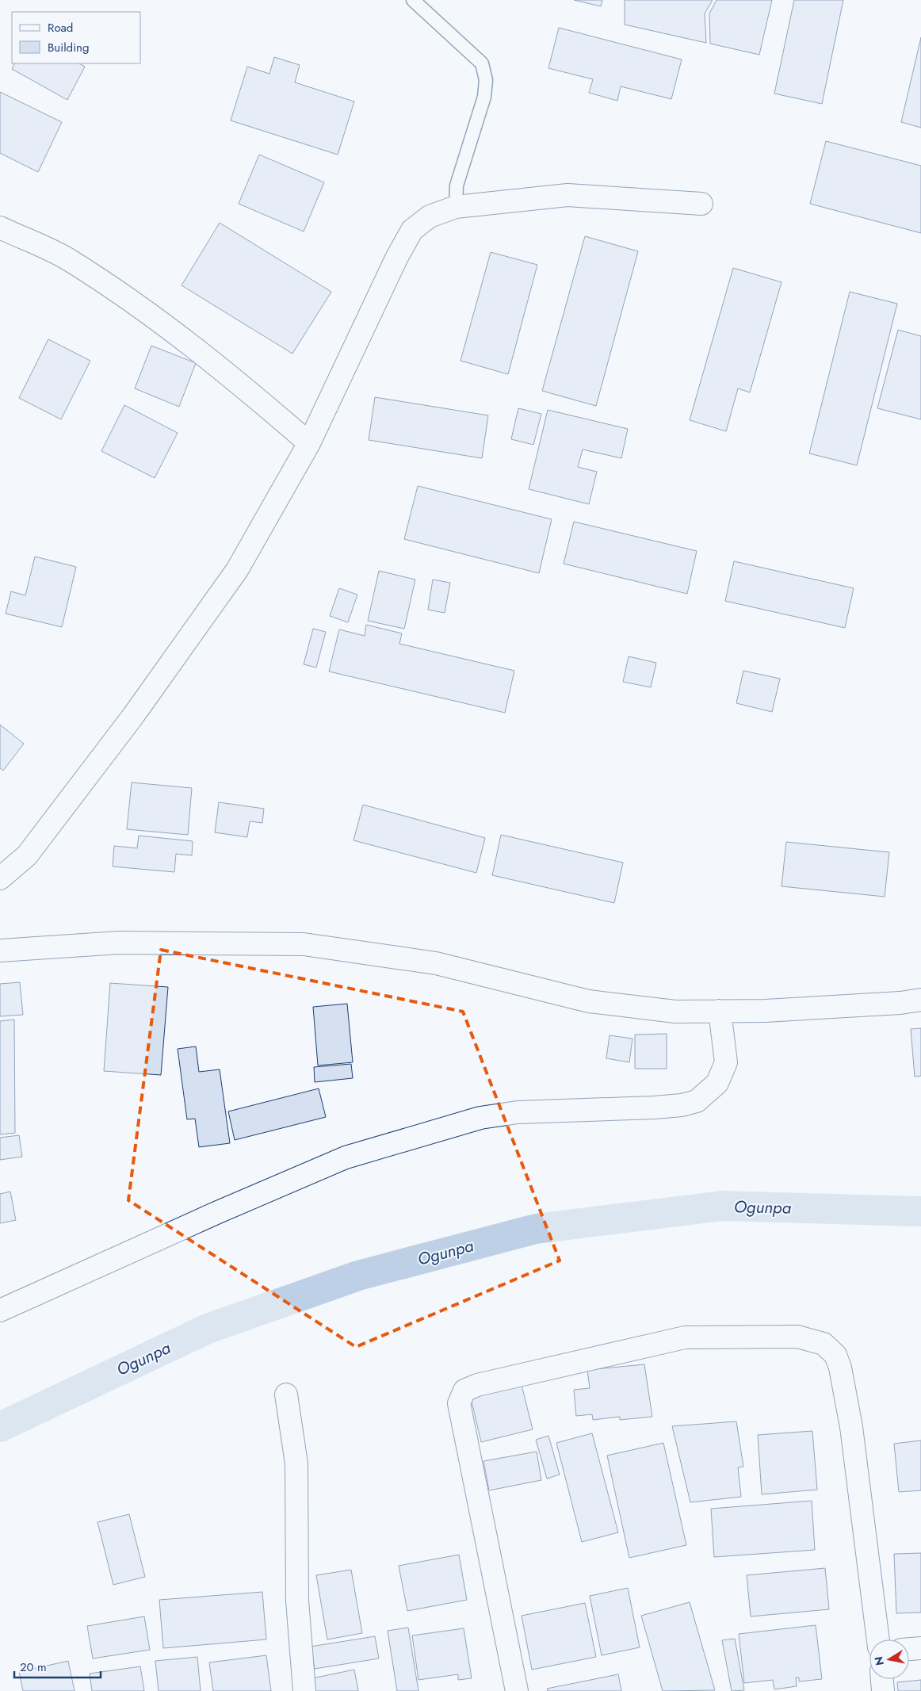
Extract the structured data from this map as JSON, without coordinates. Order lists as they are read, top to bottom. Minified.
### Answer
{"water":["Ogunpa"],"legend":["Road","Building"],"scale_bar":"20 m","north":"left"}
